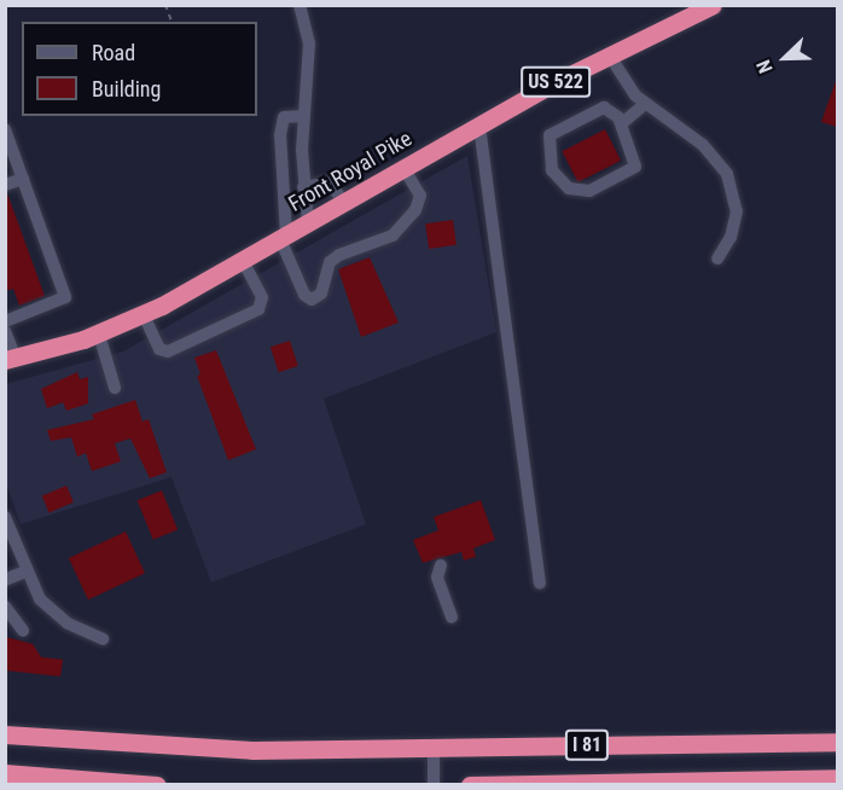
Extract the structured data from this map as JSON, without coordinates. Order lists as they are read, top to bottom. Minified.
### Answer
{"streets":{"highway":["US 522","Front Royal Pike","I 81"]},"legend":["Road","Building"],"north":"bottom left"}
